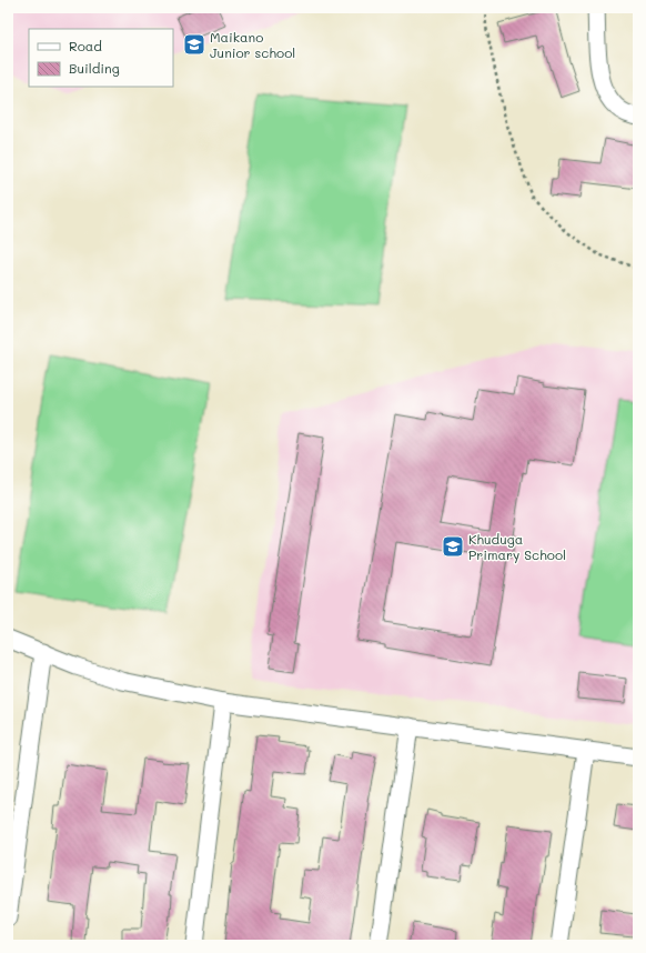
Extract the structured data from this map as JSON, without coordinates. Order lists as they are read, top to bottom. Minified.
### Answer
{"places":{"school or university":["Maikano Junior school","Khuduga Primary School"]},"legend":["Road","Building"]}
